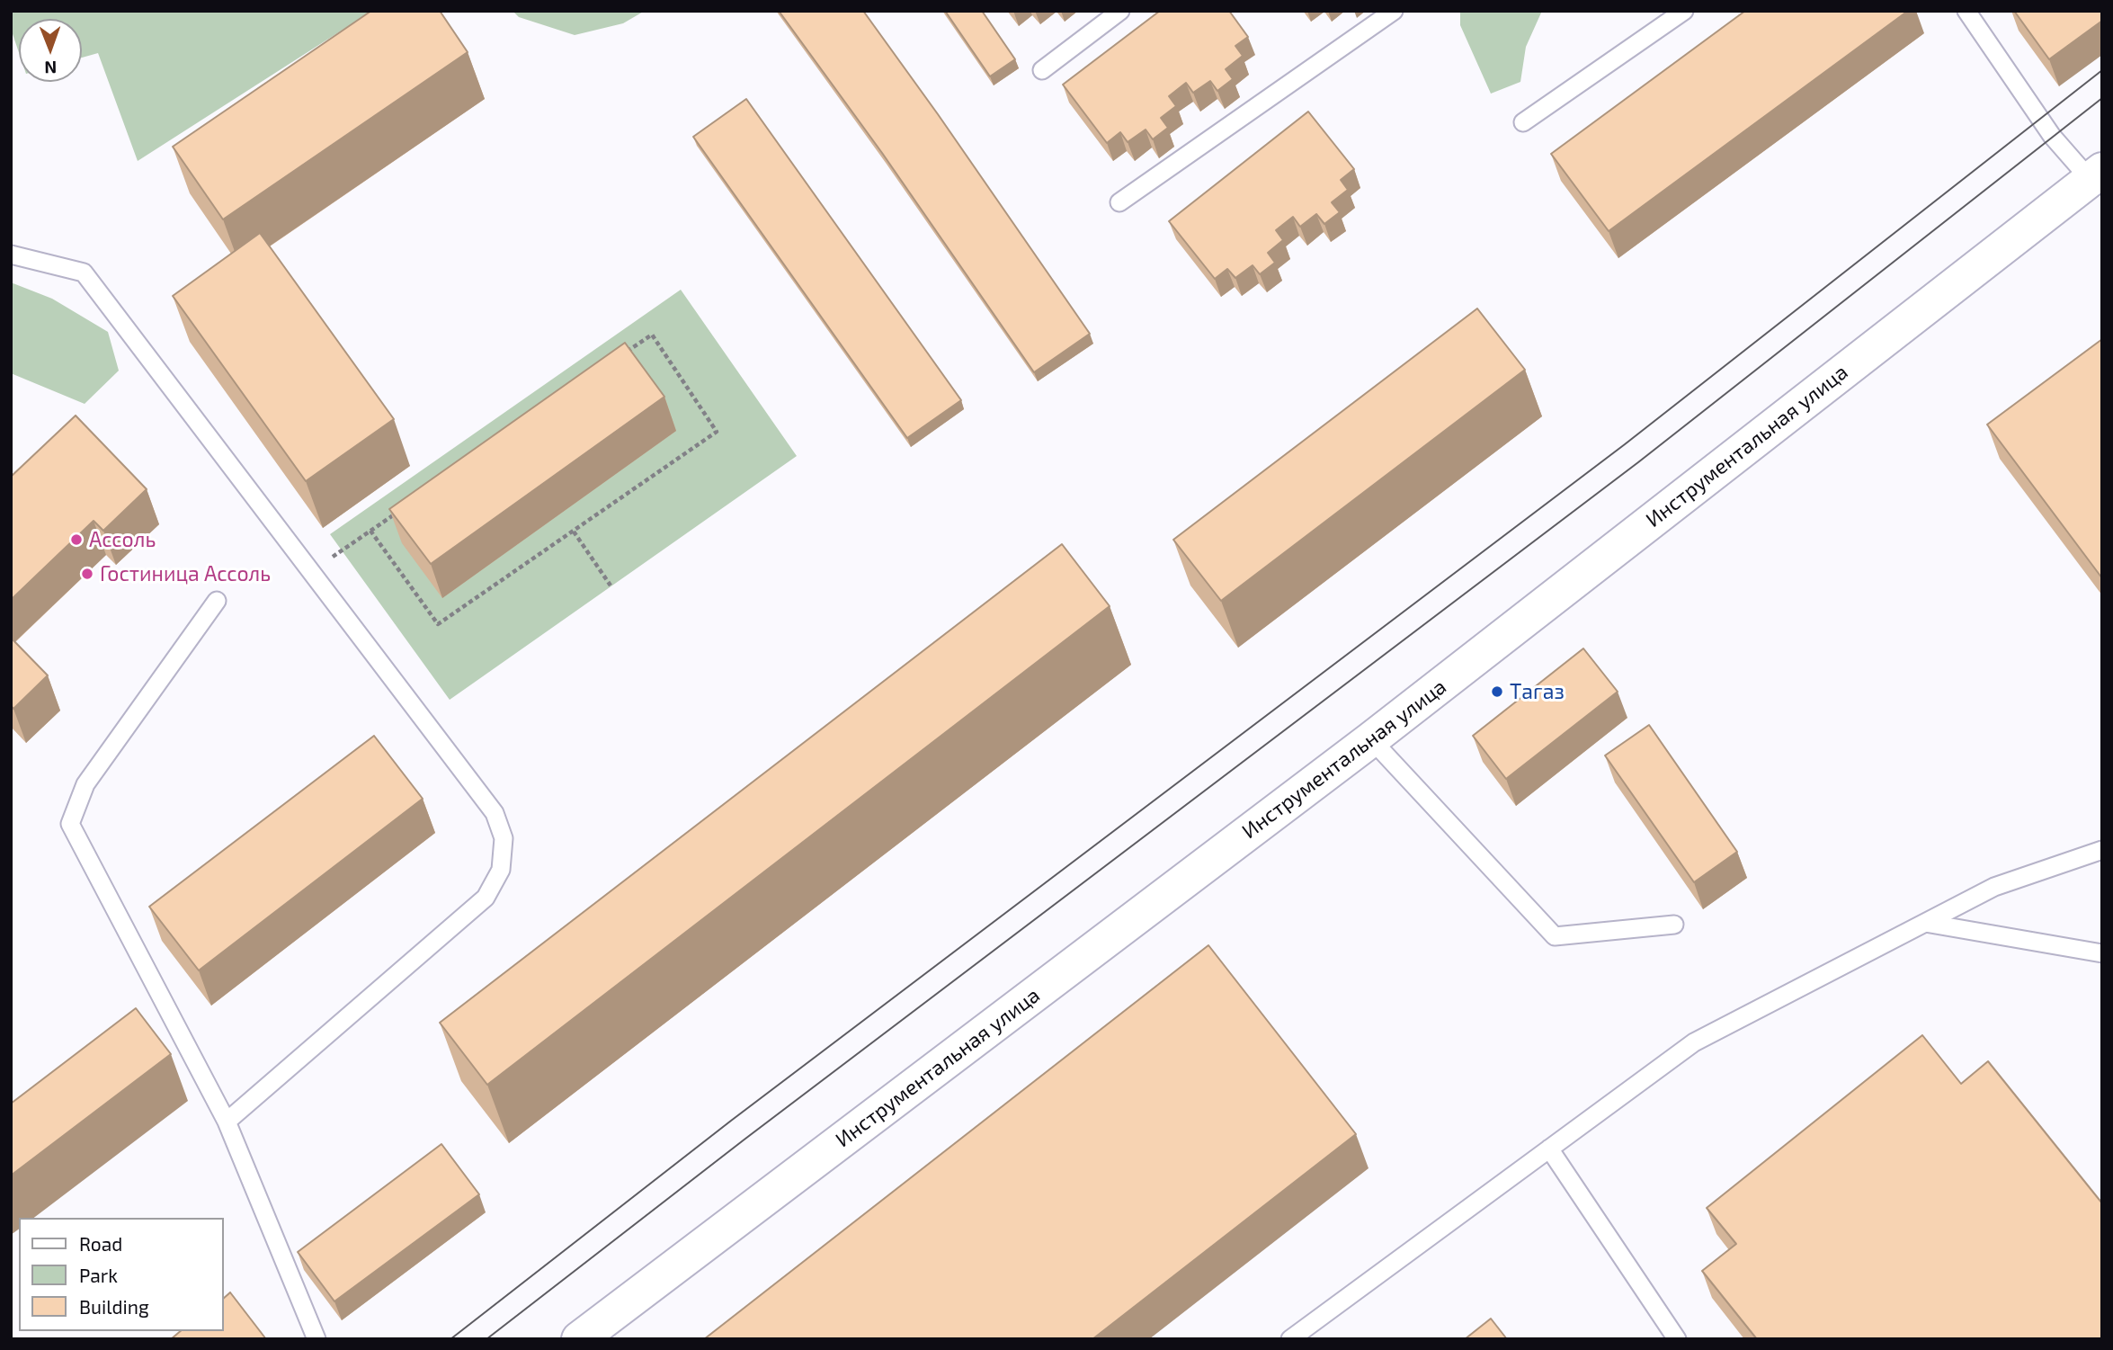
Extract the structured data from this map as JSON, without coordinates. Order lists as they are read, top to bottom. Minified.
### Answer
{"streets":{"street":["Инструментальная улица"]},"places":["Ассоль","Гостиница Ассоль","Тагаз"],"legend":["Road","Park","Building"],"north":"bottom"}
